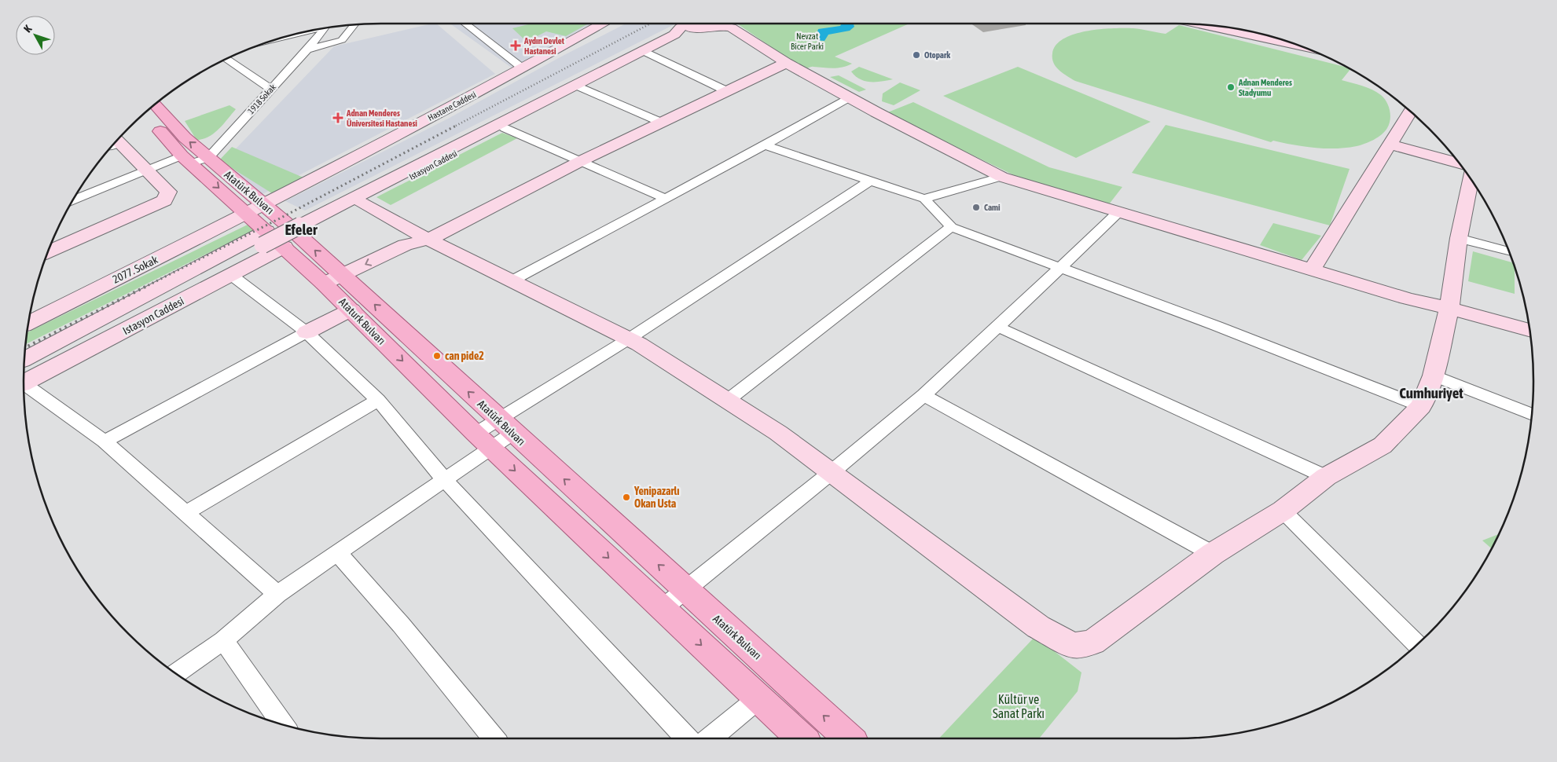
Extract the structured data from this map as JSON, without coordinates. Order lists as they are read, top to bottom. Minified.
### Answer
{"streets":{"main road":["Atatürk Bulvarı","Ataturk Bulvarı"],"street":["1918 Sokak","Hastane Caddesi","Istasyon Caddesi","2077. Sokak"]},"crossings":[["1918 Sokak","Atatürk Bulvarı"],["Hastane Caddesi","Atatürk Bulvarı"],["Hastane Caddesi","2077. Sokak"],["Hastane Caddesi","Ataturk Bulvarı"],["Istasyon Caddesi","Atatürk Bulvarı"],["Istasyon Caddesi","Ataturk Bulvarı"],["Atatürk Bulvarı","2077. Sokak"],["Atatürk Bulvarı","Ataturk Bulvarı"],["2077. Sokak","Ataturk Bulvarı"]],"one_way":["Ataturk Bulvarı"],"districts":["Efeler","Cumhuriyet"],"parks":["Nevzat Bicer Parki","Kültür ve Sanat Parkı"],"places":{"health":["Aydın Devlet Hastanesi","Adnan Menderes Üniversitesi Hastanesi"],"other":["Otopark","Adnan Menderes Stadyumu","Cami","can pide2","Yenipazarlı Okan Usta"]},"north":"top left"}
